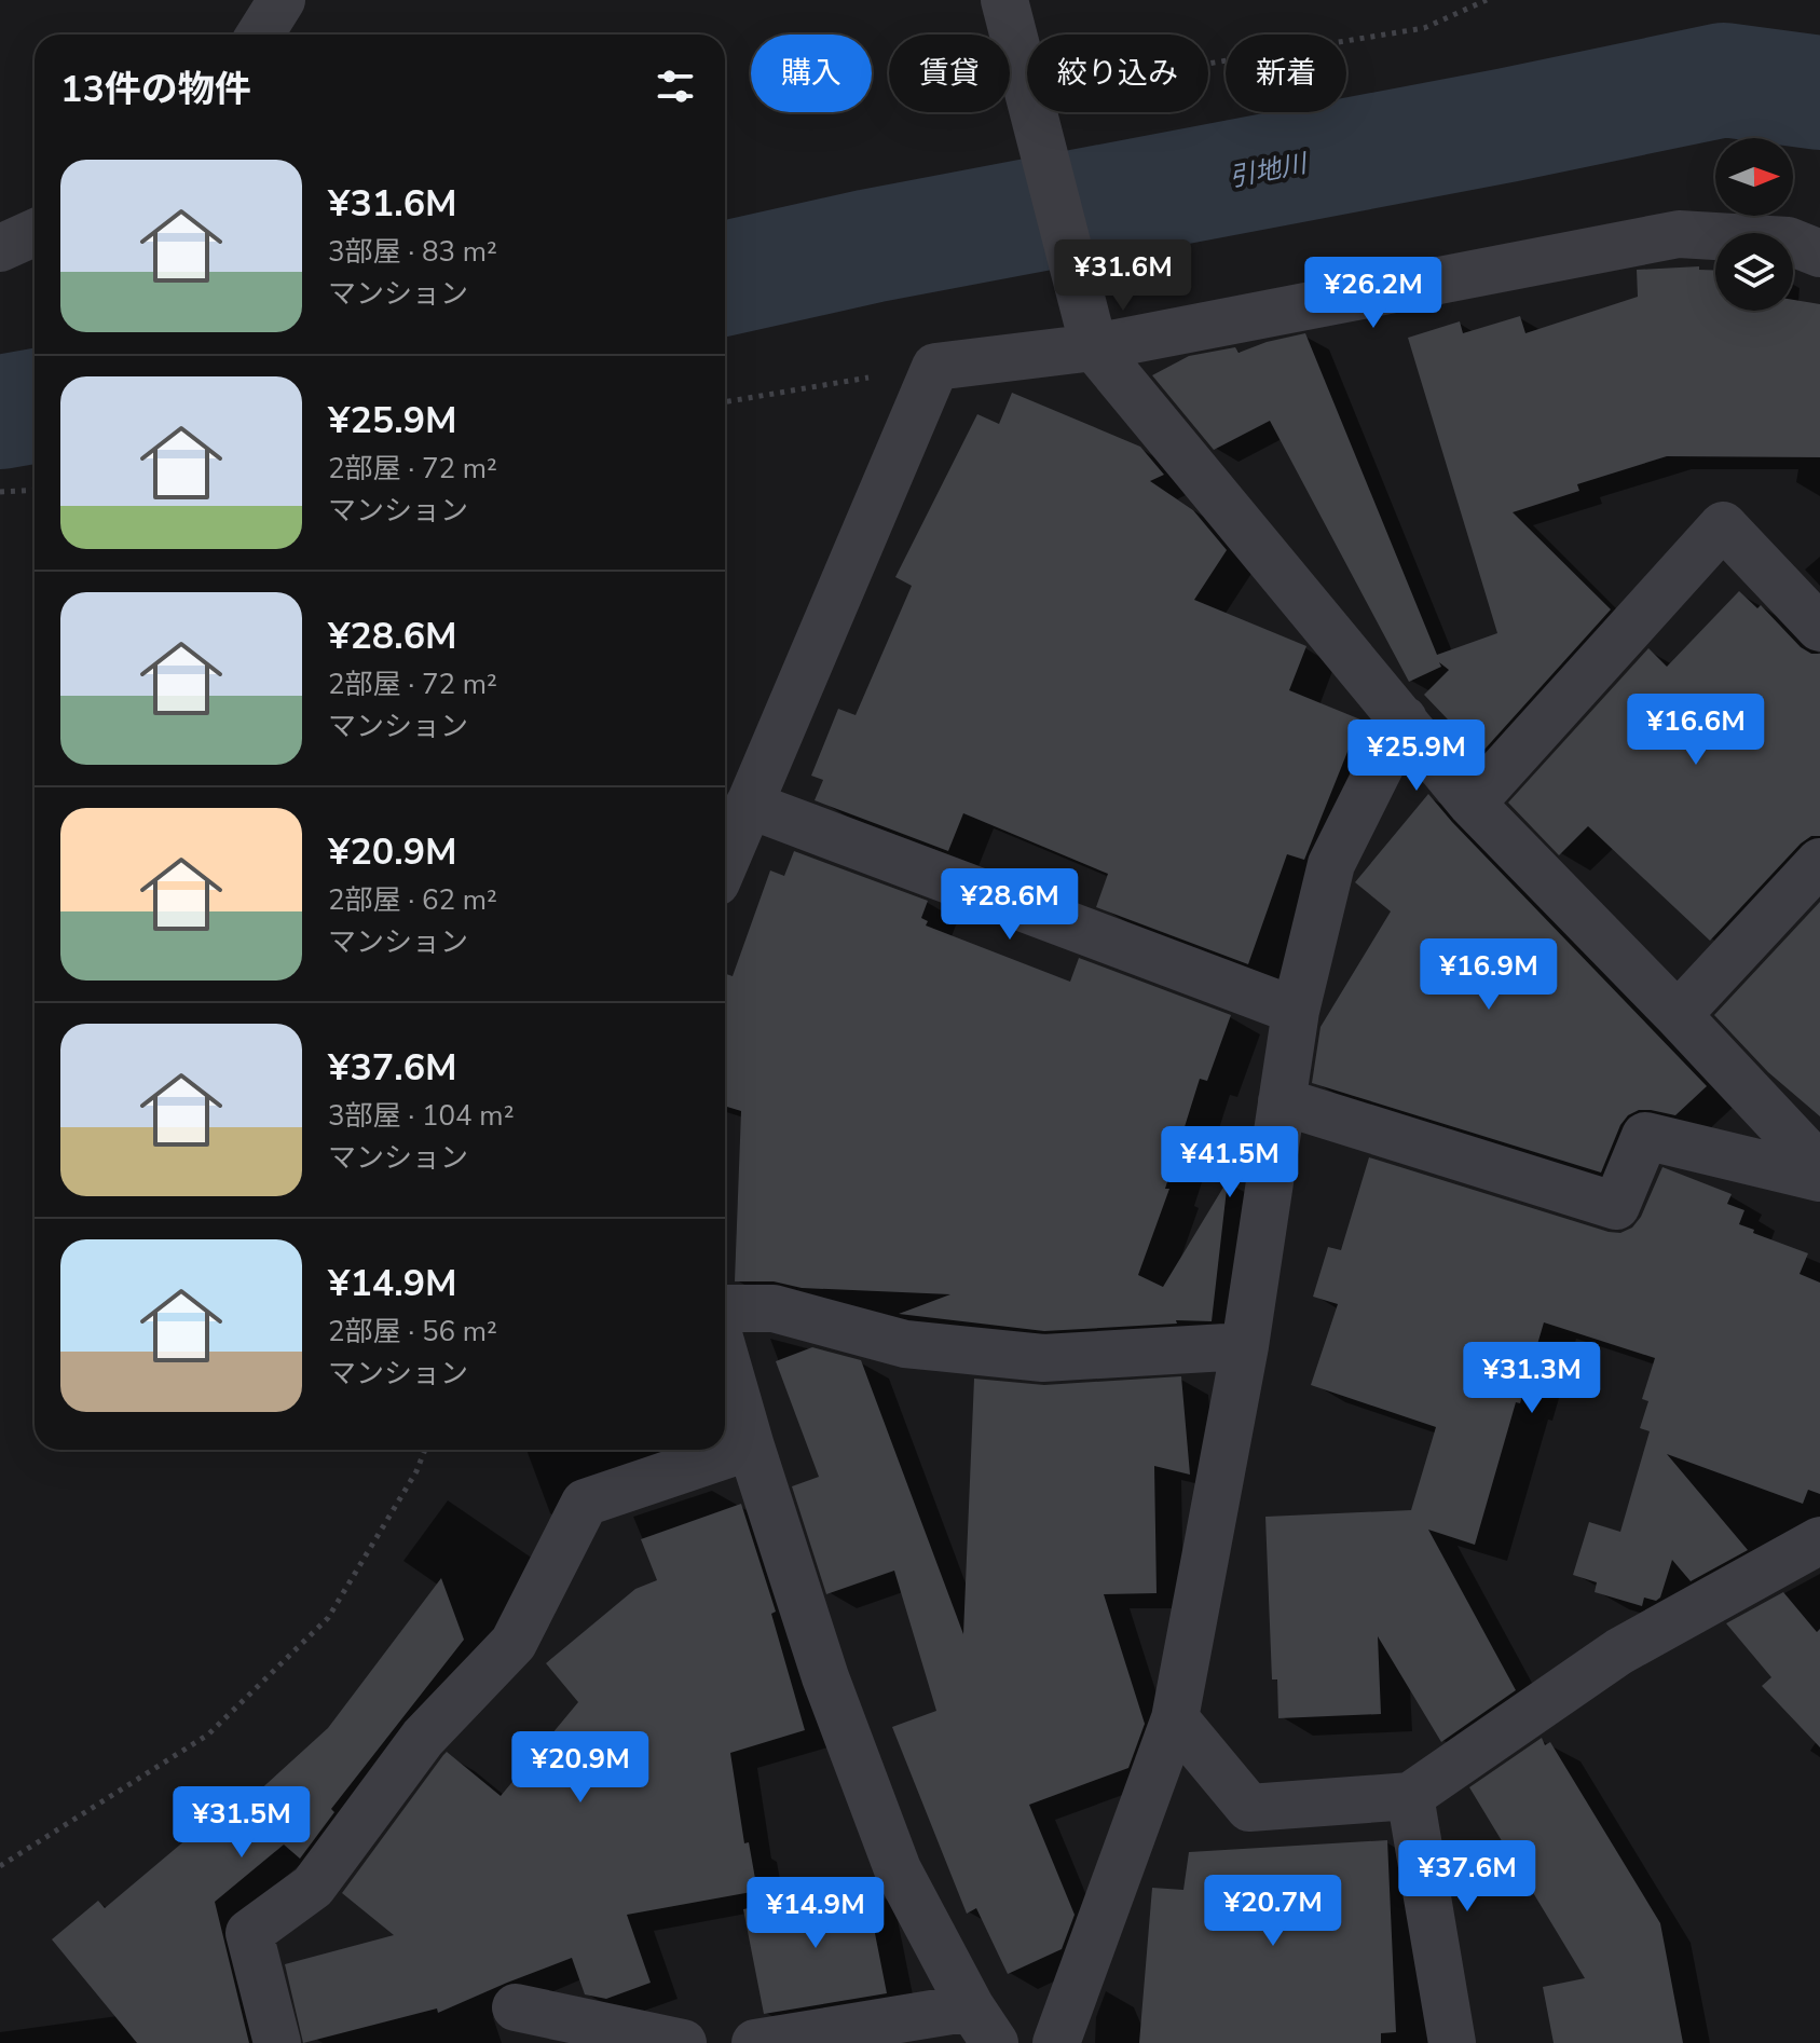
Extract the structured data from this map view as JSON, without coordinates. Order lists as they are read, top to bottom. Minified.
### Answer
{"water":["引地川"],"north":"right","page":{"chip":["購入","賃貸","絞り込み","新着"],"heading":"13件の物件","list":[{"name":"¥31.6M","note":"3部屋 · 83 m² · マンション"},{"name":"¥25.9M","note":"2部屋 · 72 m² · マンション"},{"name":"¥28.6M","note":"2部屋 · 72 m² · マンション"},{"name":"¥20.9M","note":"2部屋 · 62 m² · マンション"},{"name":"¥37.6M","note":"3部屋 · 104 m² · マンション"},{"name":"¥14.9M","note":"2部屋 · 56 m² · マンション"}],"price":["¥31.6M","¥26.2M","¥16.6M","¥25.9M","¥28.6M","¥16.9M","¥41.5M","¥31.3M","¥20.9M","¥31.5M","¥37.6M","¥20.7M","¥14.9M"]}}
